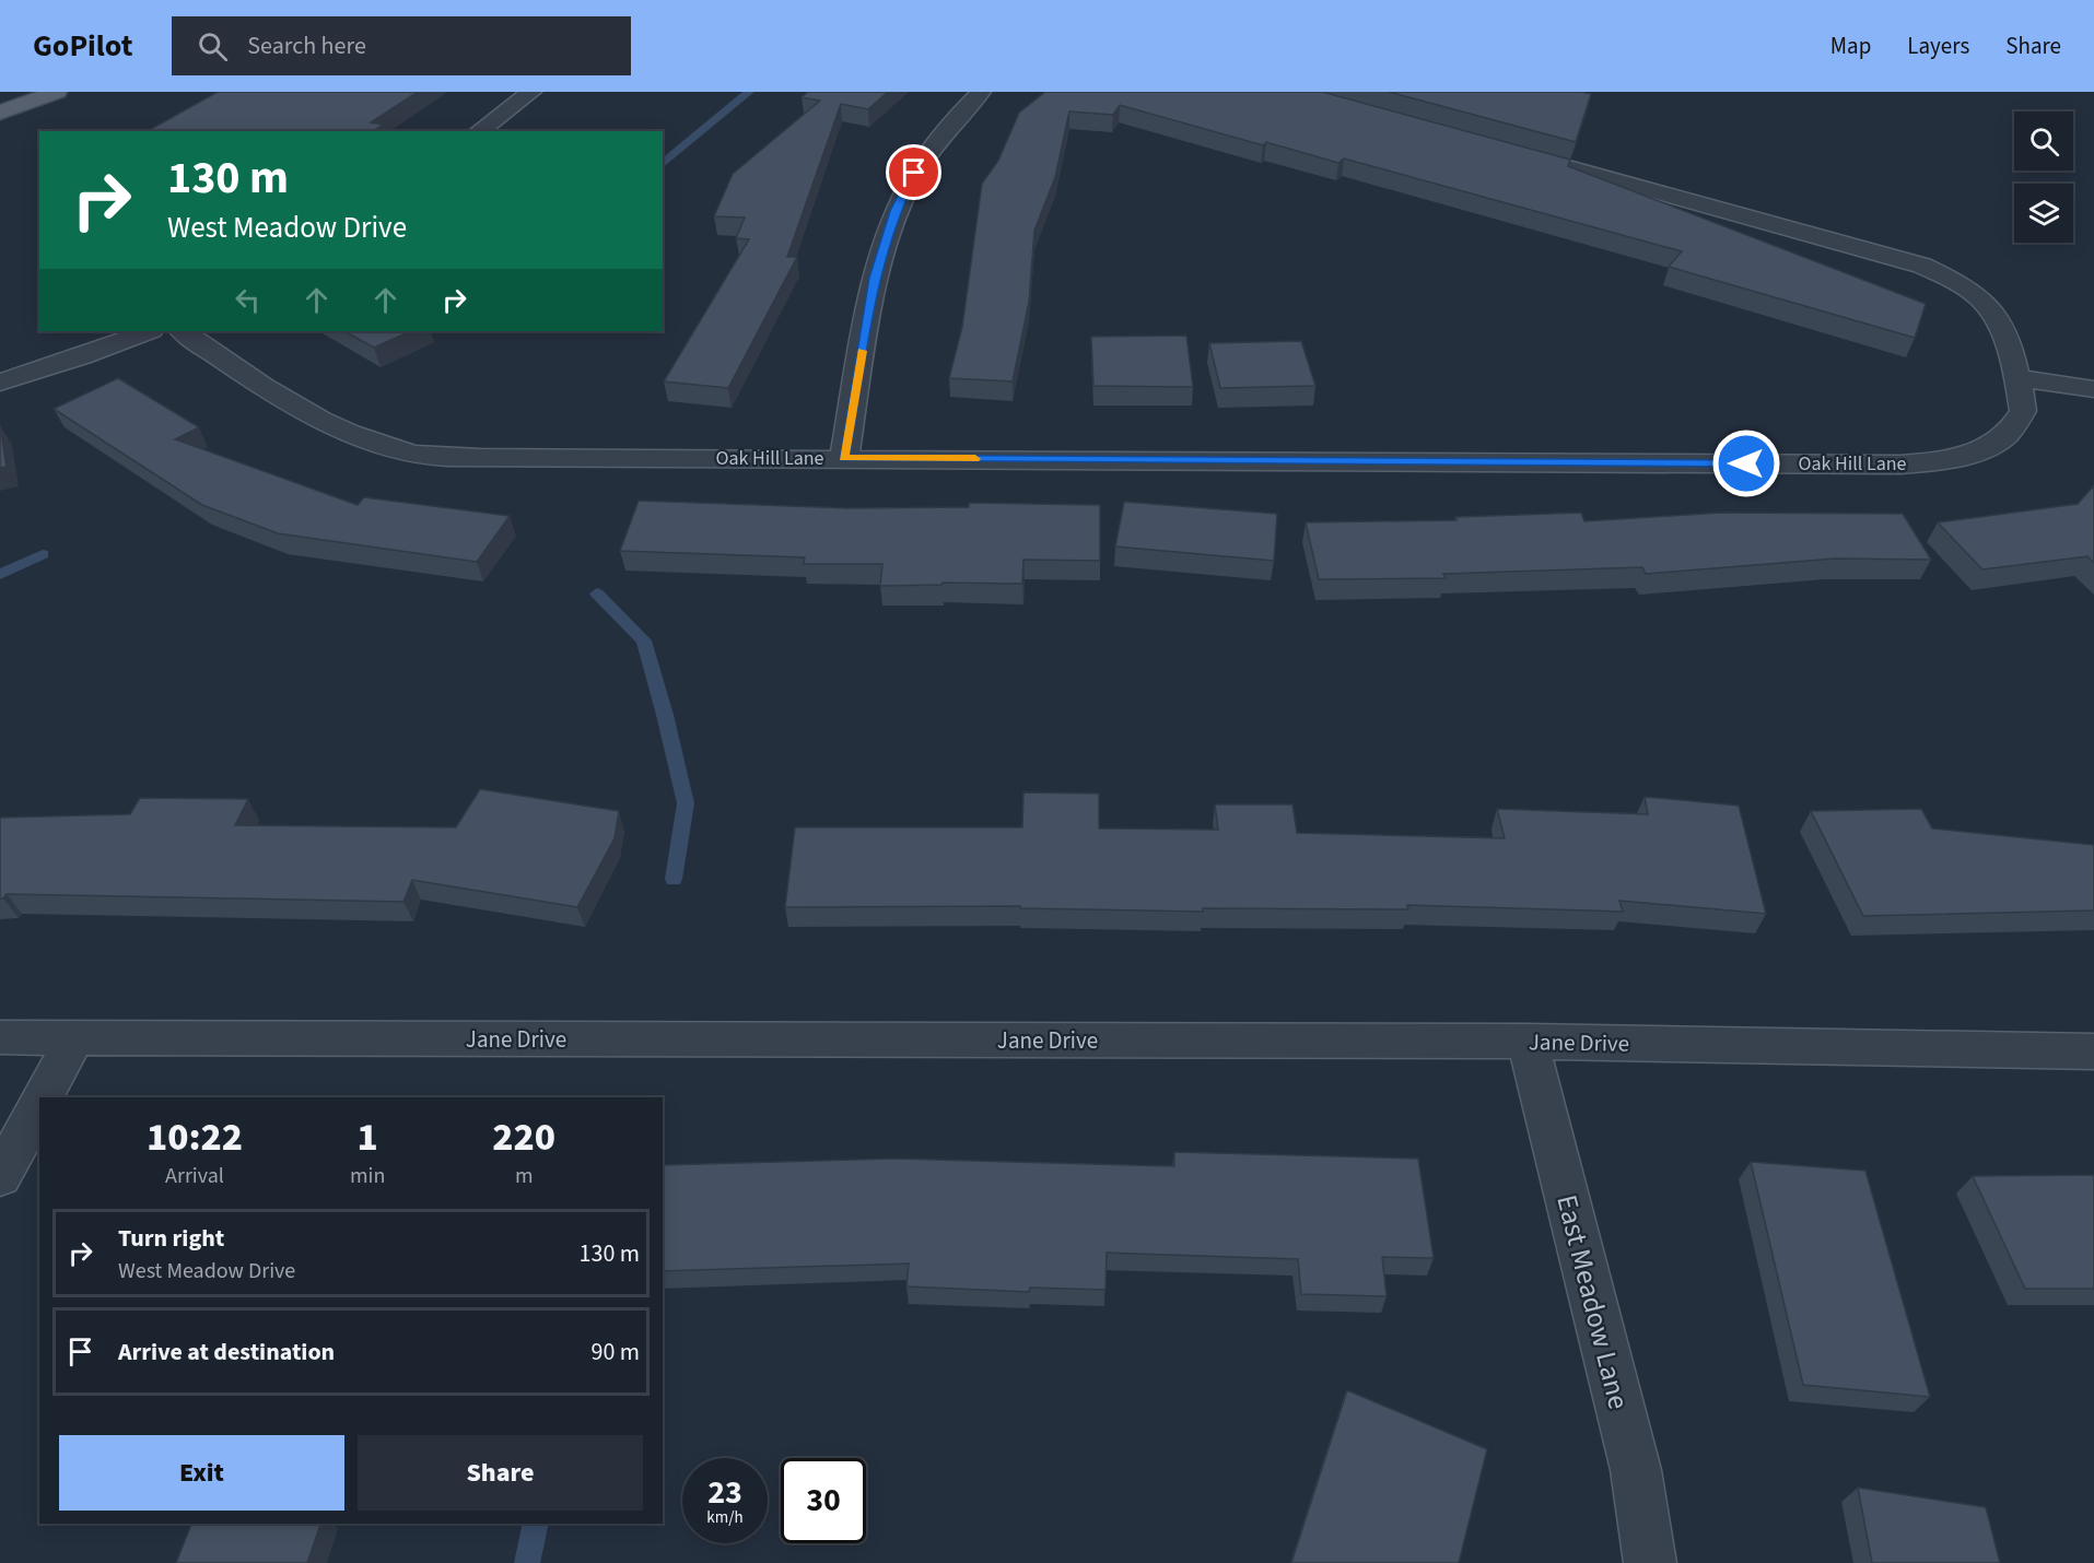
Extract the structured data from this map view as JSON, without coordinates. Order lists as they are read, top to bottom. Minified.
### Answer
{"streets":{"street":["Oak Hill Lane","Jane Drive","East Meadow Lane"]},"crossings":[["Jane Drive","East Meadow Lane"]],"page":{"header":"GoPilot","search":"Search here","nav":["Map","Layers","Share"],"turn":["130 m","West Meadow Drive"],"eta":["10:22","Arrival","1","min","220","m"],"list":[{"name":"Turn right","note":"West Meadow Drive","value":"130 m"},{"name":"Arrive at destination","value":"90 m"}],"buttons":["Exit","Share"],"speed":"23 km/h","limit":"30"}}
